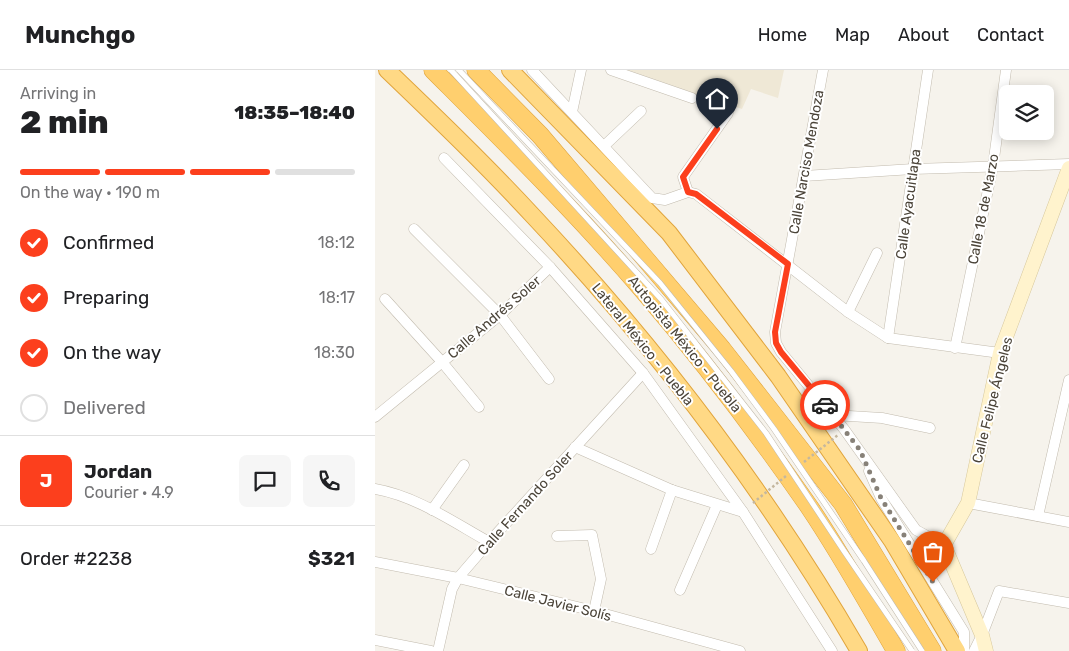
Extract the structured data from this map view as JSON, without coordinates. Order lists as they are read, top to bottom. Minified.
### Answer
{"streets":{"highway":["Lateral México - Puebla","Autopista México - Puebla"],"main road":["Calle Felipe Ángeles"],"street":["Calle Narciso Mendoza","Calle Ayacuitlapa","Calle 18 de Marzo","Calle Andrés Soler","Calle Fernando Soler","Calle Javier Solís"]},"crossings":[["Calle Andrés Soler","Calle Fernando Soler"],["Calle Fernando Soler","Calle Javier Solís"]],"page":{"header":"Munchgo","nav":["Home","Map","About","Contact"],"heading":["2 min","Arriving in","18:35–18:40"],"panel":["Jordan","Courier · 4.9","Order #2238","$321"],"bar":"On the way · 190 m","list":[["Confirmed","18:12"],["Preparing","18:17"],["On the way","18:30"],"Delivered"],"round":"J"}}
